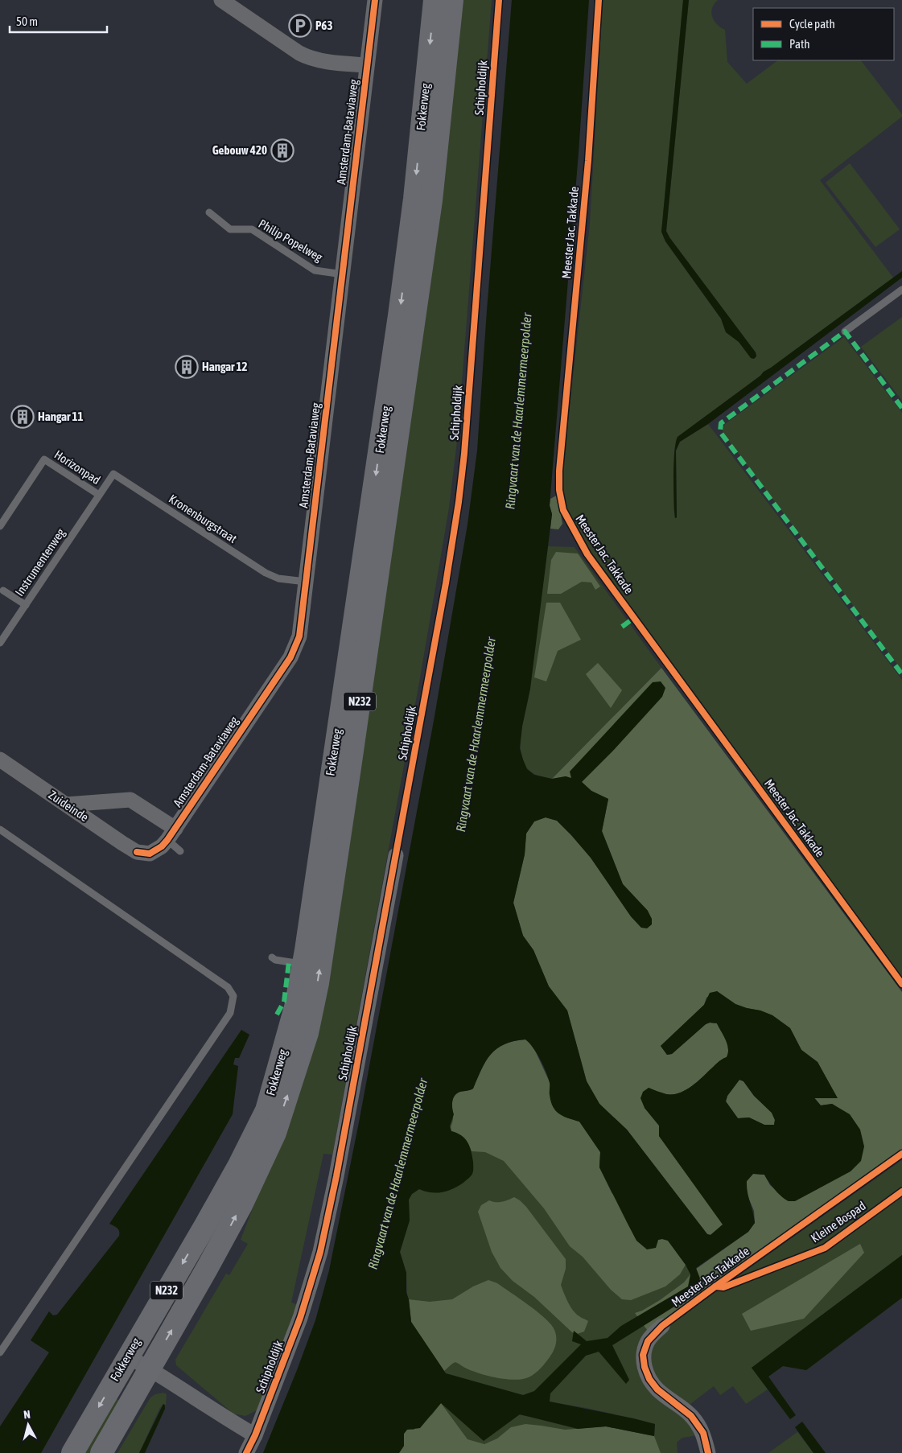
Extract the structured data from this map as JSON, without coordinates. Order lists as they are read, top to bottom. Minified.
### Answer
{"streets":{"main road":["Fokkerweg","N232"],"street":["Schipholdijk","Amsterdam-Bataviaweg","Zuideinde"],"lane":["Philip Popelweg","Horizonpad","Kronenburgstraat","Instrumentenweg"],"cycle path":["Meester Jac. Takkade","Kleine Bospad"]},"crossings":[["Amsterdam-Bataviaweg","Philip Popelweg"],["Amsterdam-Bataviaweg","Kronenburgstraat"],["Amsterdam-Bataviaweg","Zuideinde"],["Horizonpad","Kronenburgstraat"],["Horizonpad","Instrumentenweg"],["Kronenburgstraat","Instrumentenweg"]],"water":["Ringvaart van de Haarlemmermeerpolder"],"places":{"parking":["P63"],"building":["Gebouw 420","Hangar 12","Hangar 11"]},"legend":["Cycle path","Path"],"scale_bar":"50 m","north":"top"}
